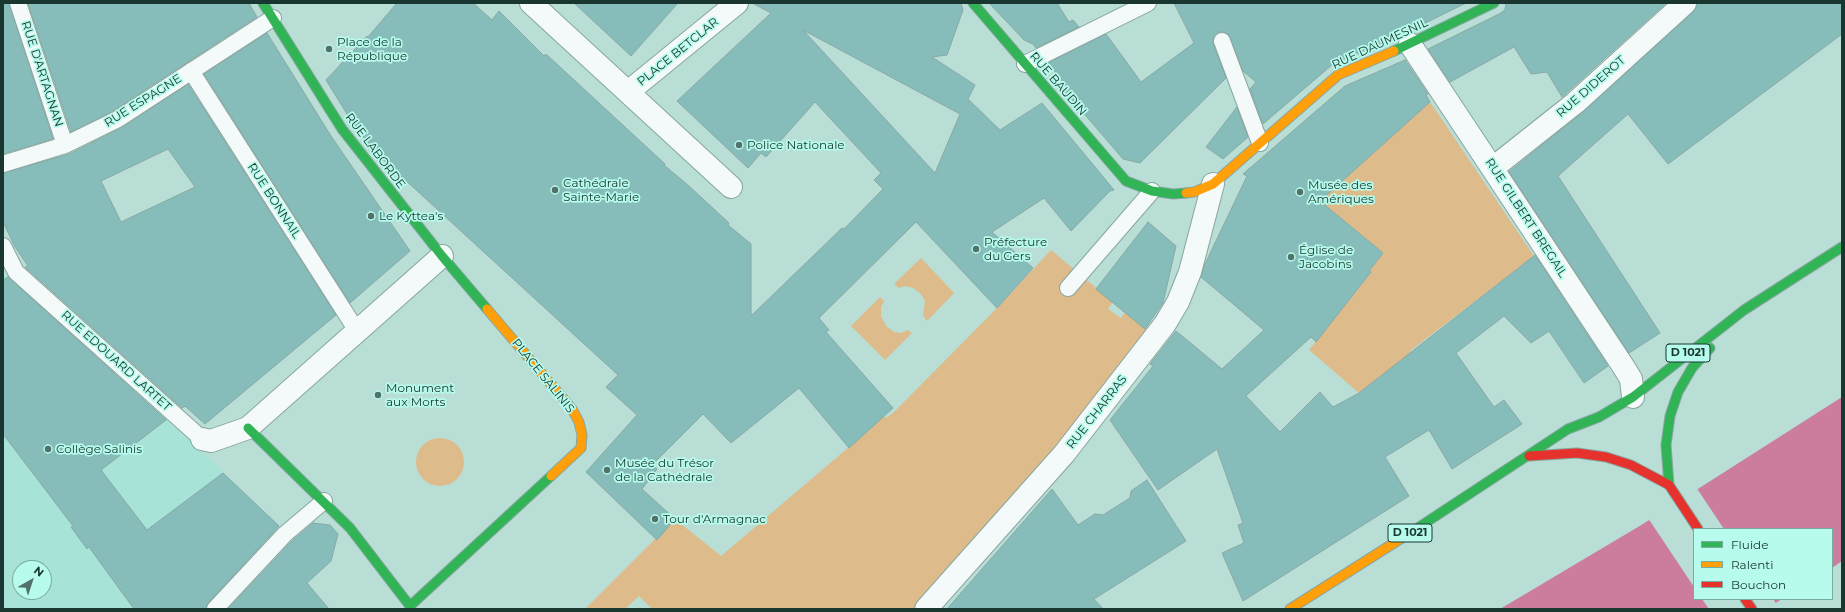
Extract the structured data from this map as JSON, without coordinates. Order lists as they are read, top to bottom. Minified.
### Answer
{"streets":{"street":["RUE DAUMESNIL","PLACE BETCLAR","RUE BAUDIN","RUE DIDEROT","RUE LABORDE","RUE GILBERT BREGAIL","D 1021","RUE EDOUARD LARTET","PLACE SALINIS","RUE CHARRAS"],"lane":["RUE D'ARTAGNAN","RUE ESPAGNE","RUE BONNAIL"]},"crossings":[["RUE DAUMESNIL","RUE BAUDIN"],["RUE DAUMESNIL","RUE GILBERT BREGAIL"],["RUE DAUMESNIL","RUE CHARRAS"],["RUE D'ARTAGNAN","RUE ESPAGNE"],["RUE DIDEROT","RUE GILBERT BREGAIL"],["RUE ESPAGNE","RUE LABORDE"],["RUE ESPAGNE","RUE BONNAIL"],["RUE LABORDE","PLACE SALINIS"],["RUE GILBERT BREGAIL","D 1021"],["RUE EDOUARD LARTET","PLACE SALINIS"]],"places":["Place de la République","Police Nationale","Cathédrale Sainte-Marie","Musée des Amériques","Le Kyttea's","Préfecture du Gers","Église de Jacobins","Monument aux Morts","Collège Salinis","Musée du Trésor de la Cathédrale","Tour d'Armagnac"],"legend":["Fluide","Ralenti","Bouchon"],"north":"top right"}
